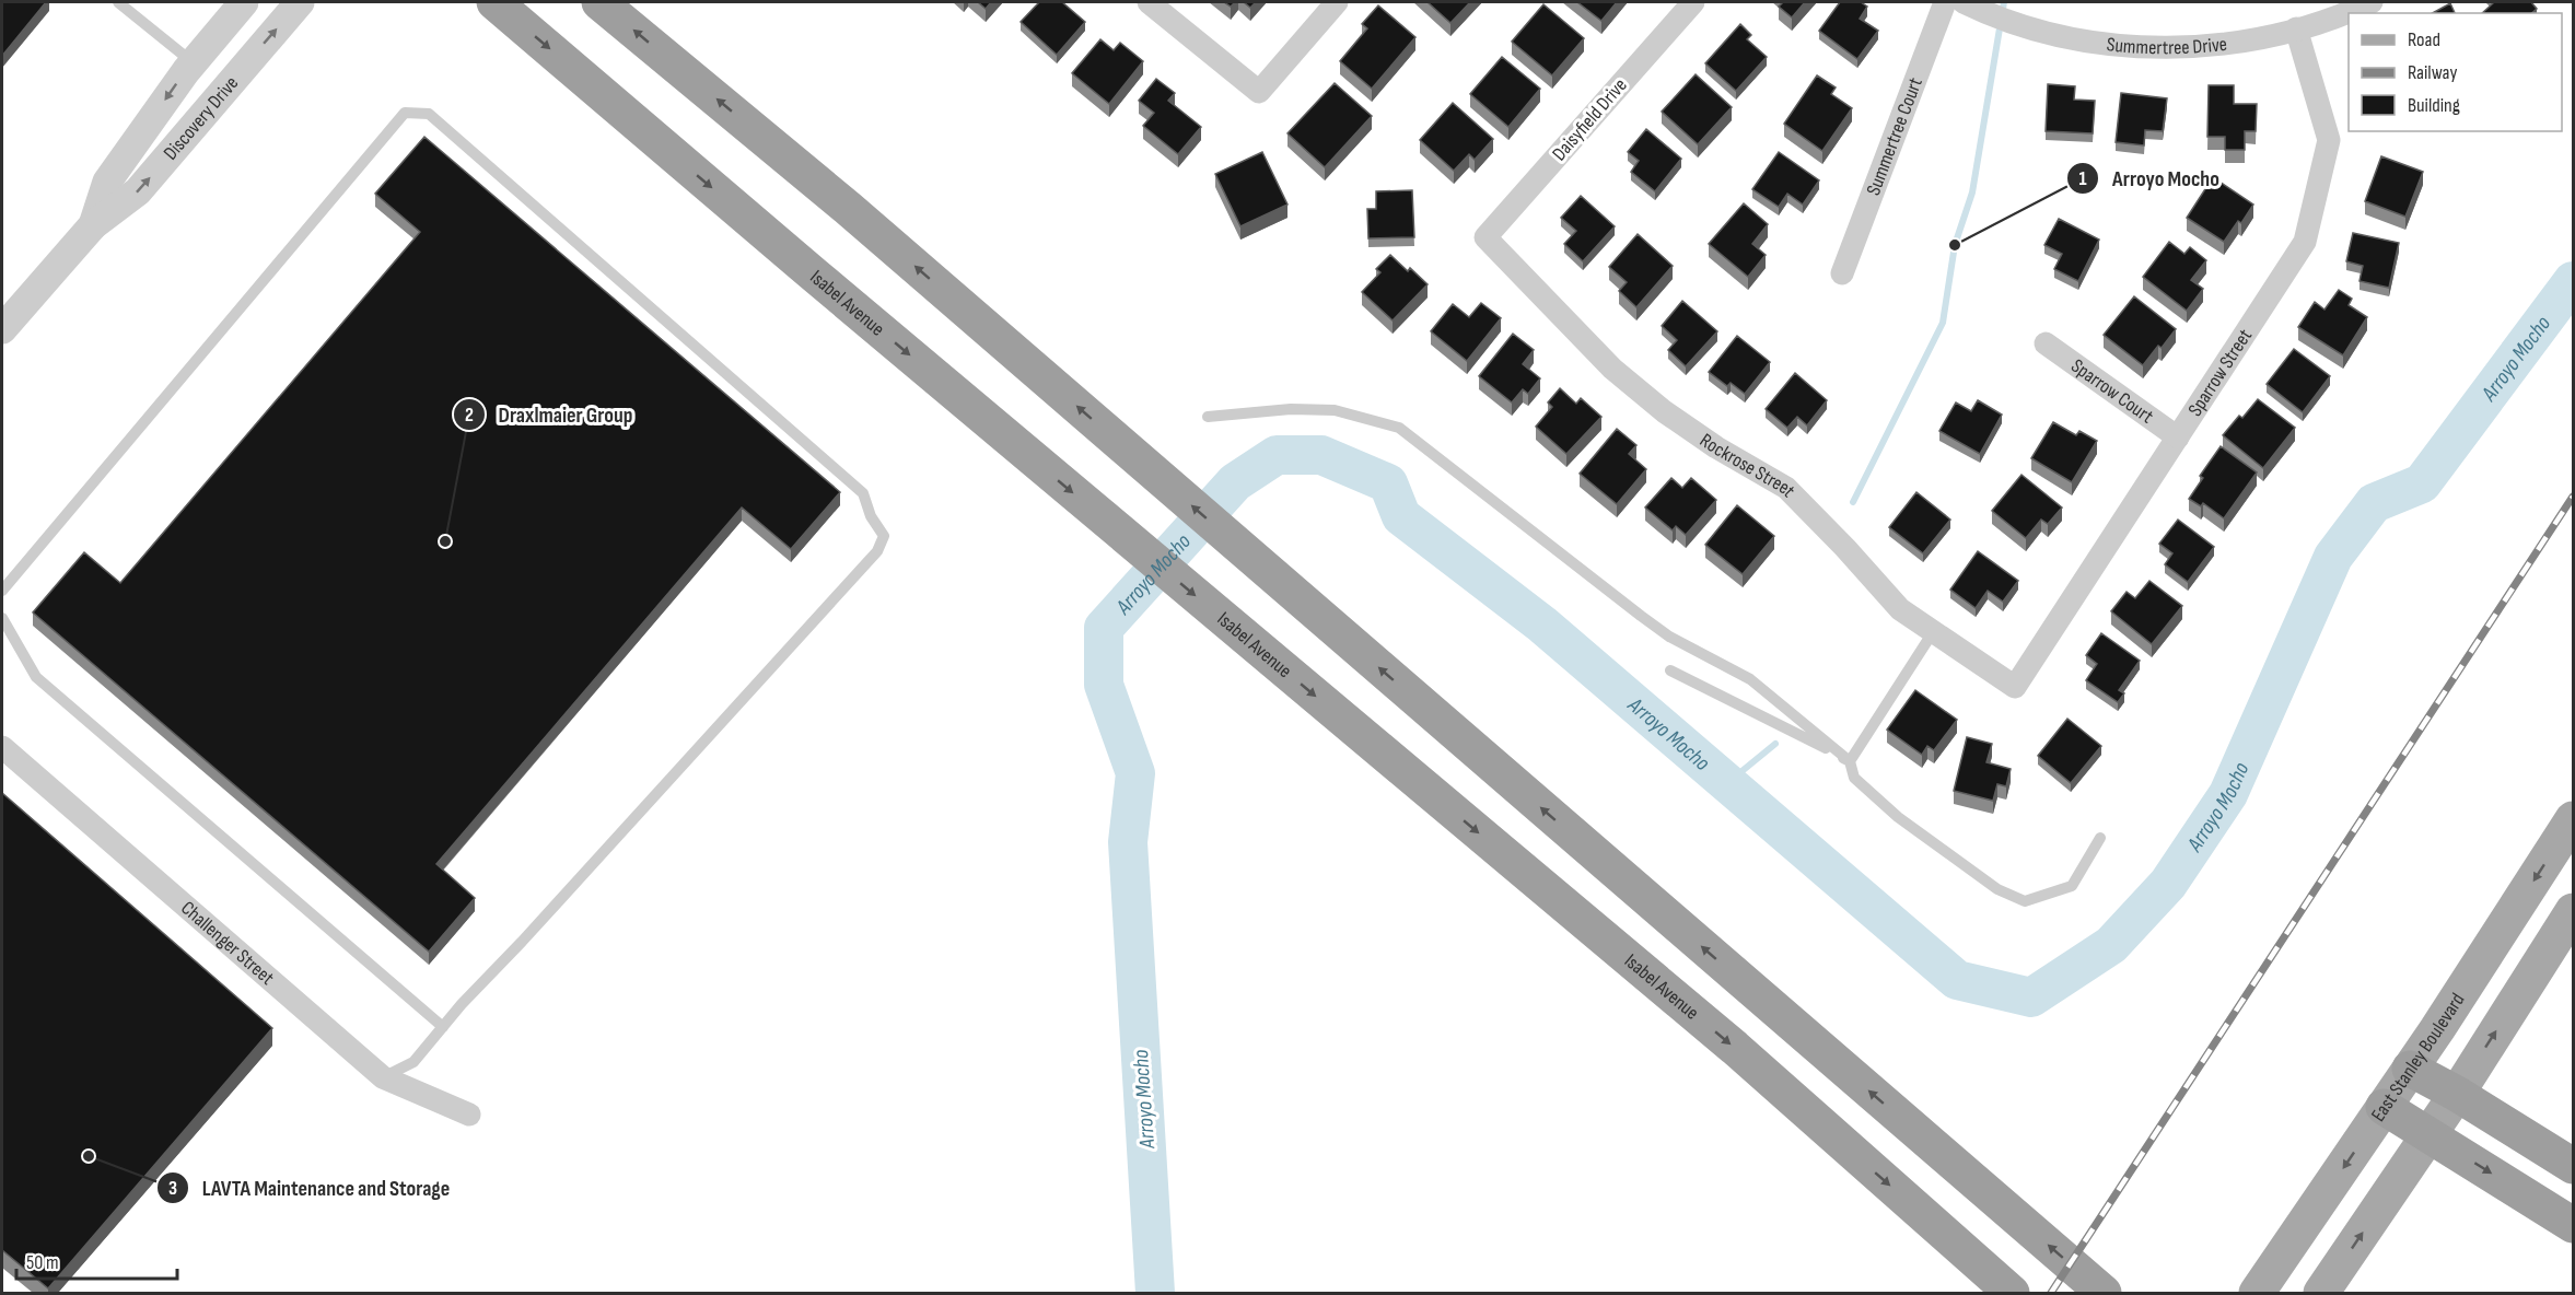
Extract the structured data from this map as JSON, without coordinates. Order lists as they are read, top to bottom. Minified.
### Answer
{"streets":{"highway":["Isabel Avenue"],"main road":["East Stanley Boulevard"],"street":["Summertree Drive","Discovery Drive","Daisyfield Drive","Summertree Court","Sparrow Street","Sparrow Court","Rockrose Street","Challenger Street"]},"crossings":[["Summertree Drive","Sparrow Street"],["Daisyfield Drive","Rockrose Street"],["Sparrow Street","Sparrow Court"],["Sparrow Street","Rockrose Street"]],"water":["Arroyo Mocho"],"places":["Arroyo Mocho","Draxlmaier Group","LAVTA Maintenance and Storage"],"legend":["Road","Railway","Building"],"scale_bar":"50 m"}
